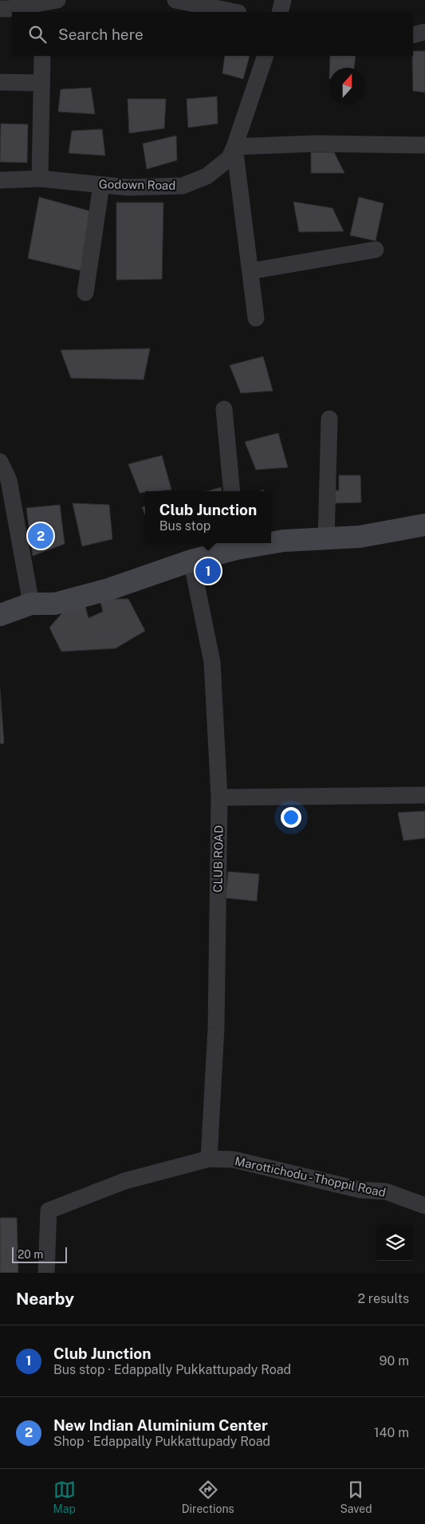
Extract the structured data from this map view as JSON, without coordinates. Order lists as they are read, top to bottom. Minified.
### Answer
{"streets":{"street":["Godown Road","CLUB ROAD","Marottichodu - Thoppil Road"]},"crossings":[["CLUB ROAD","Marottichodu - Thoppil Road"]],"scale_bar":"20 m","north":"top","page":{"search":"Search here","popup":["Club Junction","Bus stop"],"pins":["2","1"],"scale":"20 m","heading":["Nearby","2 results"],"list":[{"mark":"1","name":"Club Junction","note":"Bus stop · Edappally Pukkattupady Road","value":"90 m"},{"mark":"2","name":"New Indian Aluminium Center","note":"Shop · Edappally Pukkattupady Road","value":"140 m"}],"nav":["Map","Directions","Saved"]}}
